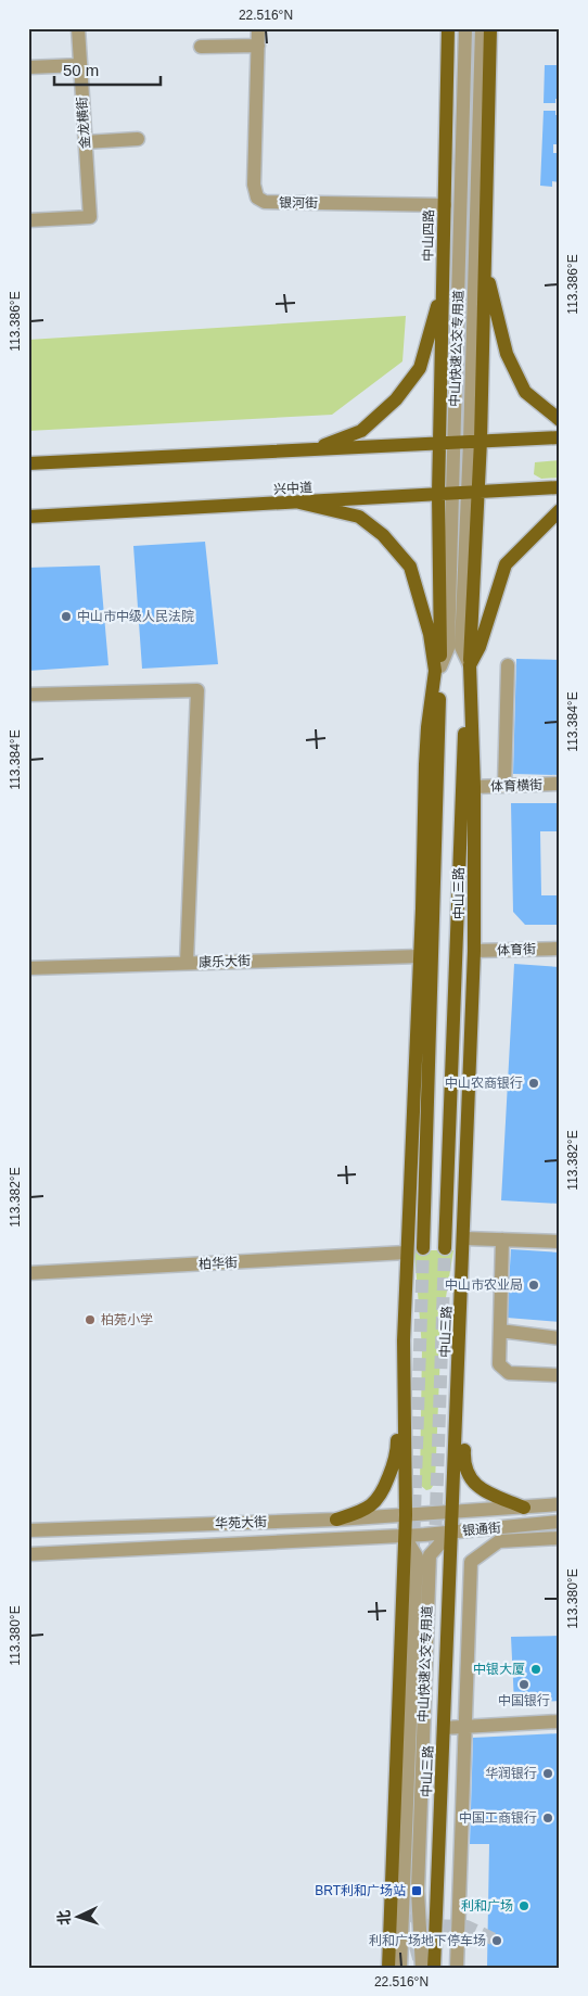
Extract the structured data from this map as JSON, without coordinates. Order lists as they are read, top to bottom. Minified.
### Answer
{"streets":{"main road":["中山四路","兴中道","中山三路"],"street":["金龙横街","银河街","中山快速公交专用道","体育横街","体育街","康乐大街","柏华街","华苑大街","银通街"]},"crossings":[["银河街","中山四路"],["中山四路","中山快速公交专用道"],["中山四路","兴中道"],["中山四路","中山三路"],["中山快速公交专用道","兴中道"],["中山快速公交专用道","中山三路"],["中山快速公交专用道","华苑大街"],["中山快速公交专用道","银通街"],["兴中道","中山三路"],["体育横街","中山三路"],["中山三路","体育街"],["中山三路","康乐大街"],["中山三路","柏华街"],["中山三路","华苑大街"],["中山三路","银通街"],["华苑大街","银通街"]],"places":{"other":["中山市中级人民法院","中山农商银行","中山市农业局","柏苑小学","中银大厦","中国银行","华润银行","中国工商银行","利和广场","利和广场地下停车场"],"transit":["BRT利和广场站"]},"scale_bar":"50 m","north":"left","coordinates":["22.516°N","113.386°E","113.384°E","113.382°E","113.380°E"]}
